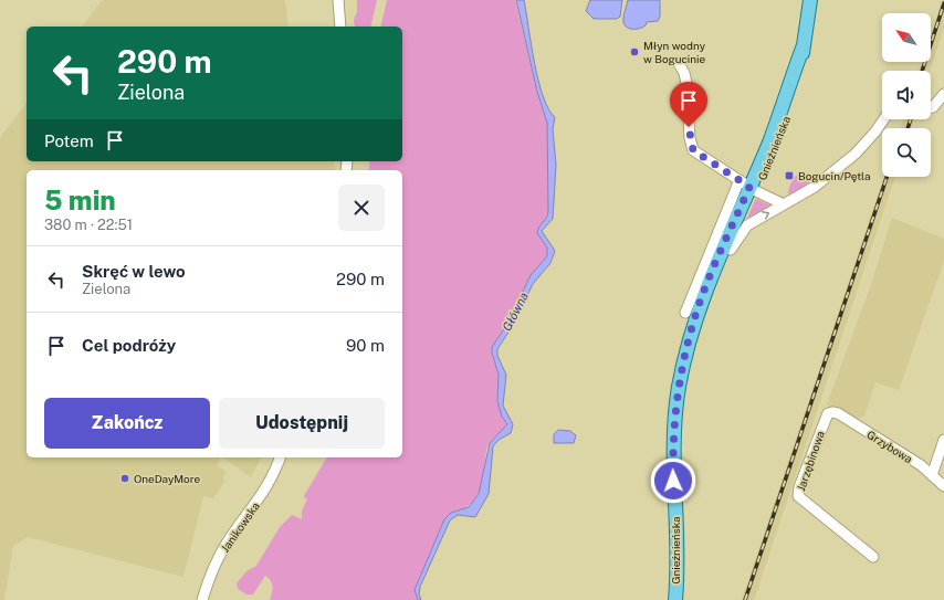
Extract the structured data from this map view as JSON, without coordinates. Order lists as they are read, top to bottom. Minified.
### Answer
{"streets":{"main road":["Gnieźnieńska"],"street":["Grzybowa","Jarzębinowa","Janikowska"]},"crossings":[["Grzybowa","Jarzębinowa"]],"water":["Główna"],"places":{"other":["Młyn wodny w Bogucinie","OneDayMore"],"transit":["Bogucin/Pętla"]},"north":"top left","page":{"turn":["290 m","Zielona"],"then":"Potem","heading":["5 min","380 m · 22:51"],"list":[{"name":"Skręć w lewo","note":"Zielona","value":"290 m"},{"name":"Cel podróży","value":"90 m"}],"buttons":["Zakończ","Udostępnij"]}}
